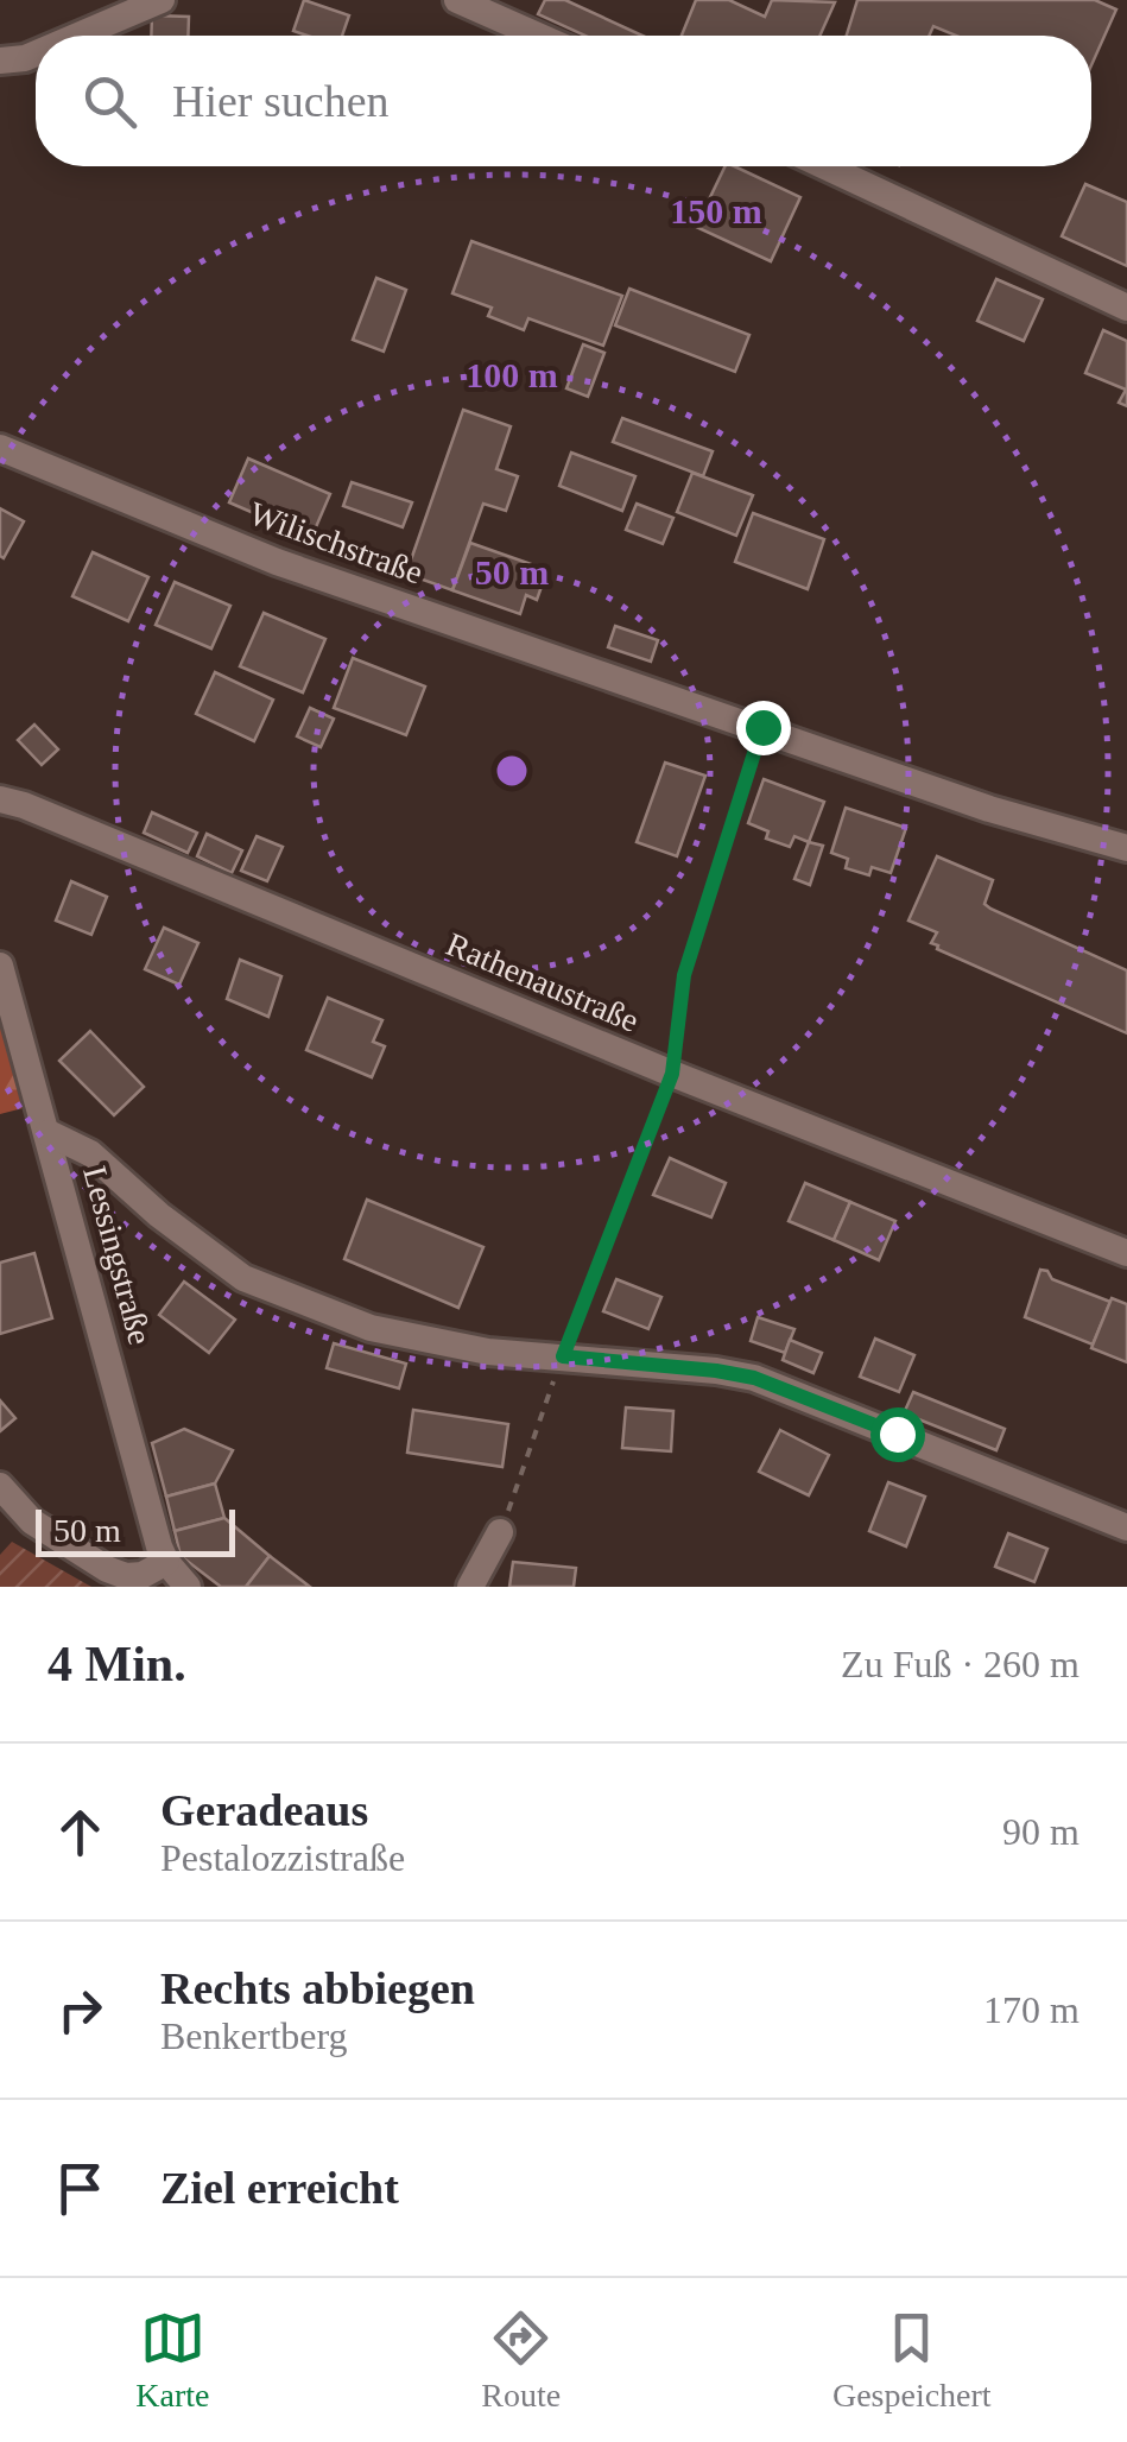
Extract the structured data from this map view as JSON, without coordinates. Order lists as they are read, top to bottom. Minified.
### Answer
{"streets":{"street":["Wilischstraße","Rathenaustraße","Lessingstraße"]},"scale_bar":"50 m","page":{"search":"Hier suchen","scale":"50 m","heading":["4 Min.","Zu Fuß · 260 m"],"list":[["Geradeaus","Pestalozzistraße","90 m"],["Rechts abbiegen","Benkertberg","170 m"],"Ziel erreicht"],"nav":["Karte","Route","Gespeichert"]},"rings":["150 m","100 m","50 m"]}
